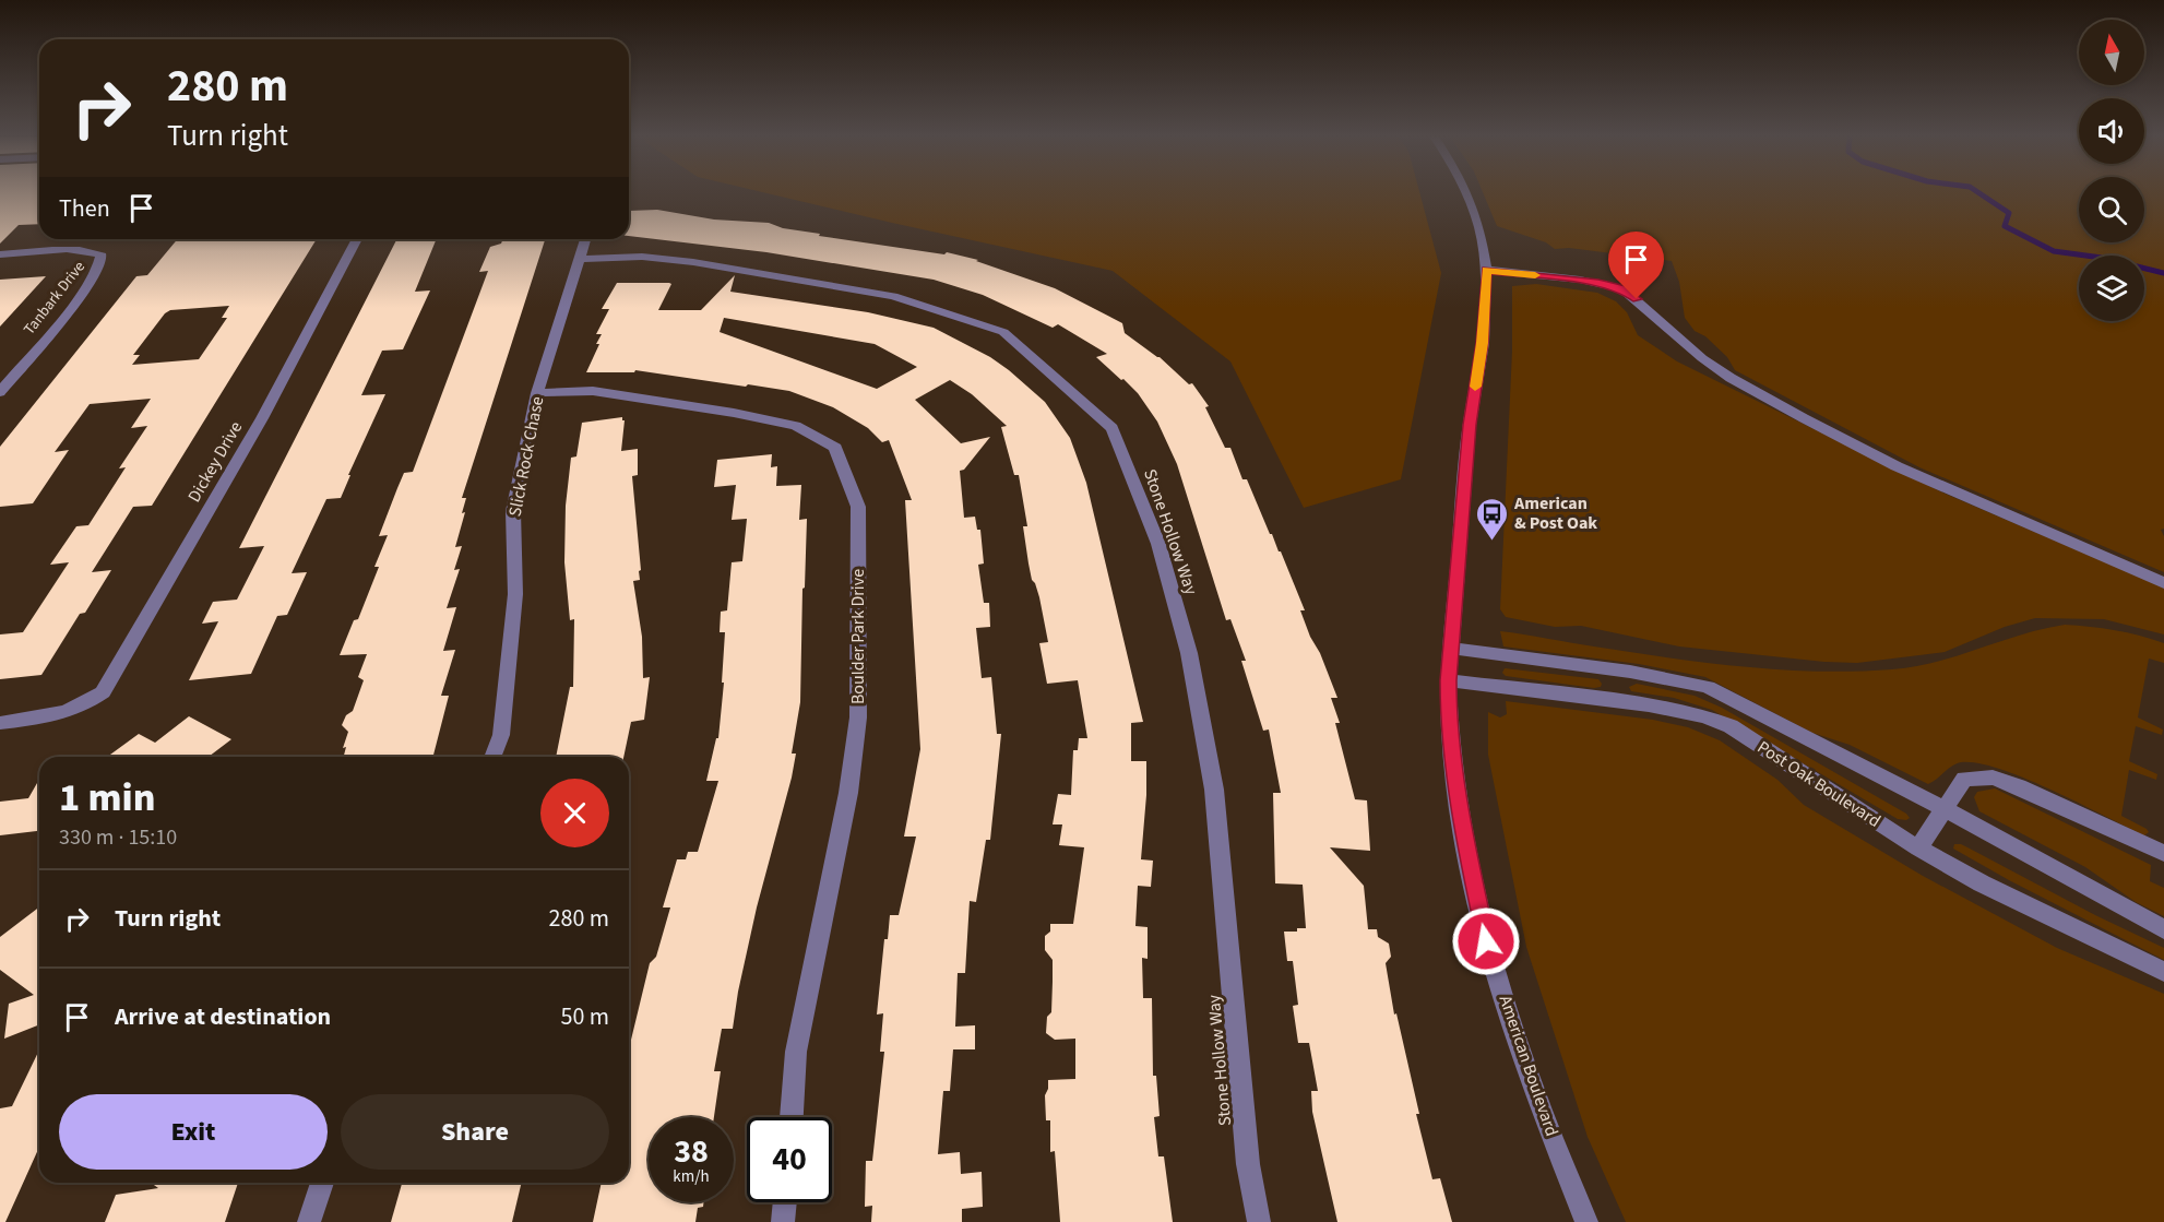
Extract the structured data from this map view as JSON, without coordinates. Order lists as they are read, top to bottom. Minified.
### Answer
{"streets":{"street":["Tanbark Drive","Slick Rock Chase","Dickey Drive","Stone Hollow Way","Boulder Park Drive","Post Oak Boulevard","American Boulevard"]},"crossings":[["Slick Rock Chase","Stone Hollow Way"],["Slick Rock Chase","Boulder Park Drive"],["Post Oak Boulevard","American Boulevard"]],"places":{"bus stop":["American & Post Oak"]},"north":"top","page":{"turn":["280 m","Turn right"],"then":"Then","heading":["1 min","330 m · 15:10"],"list":[{"name":"Turn right","value":"280 m"},{"name":"Arrive at destination","value":"50 m"}],"buttons":["Exit","Share"],"speed":"38 km/h","limit":"40"}}
